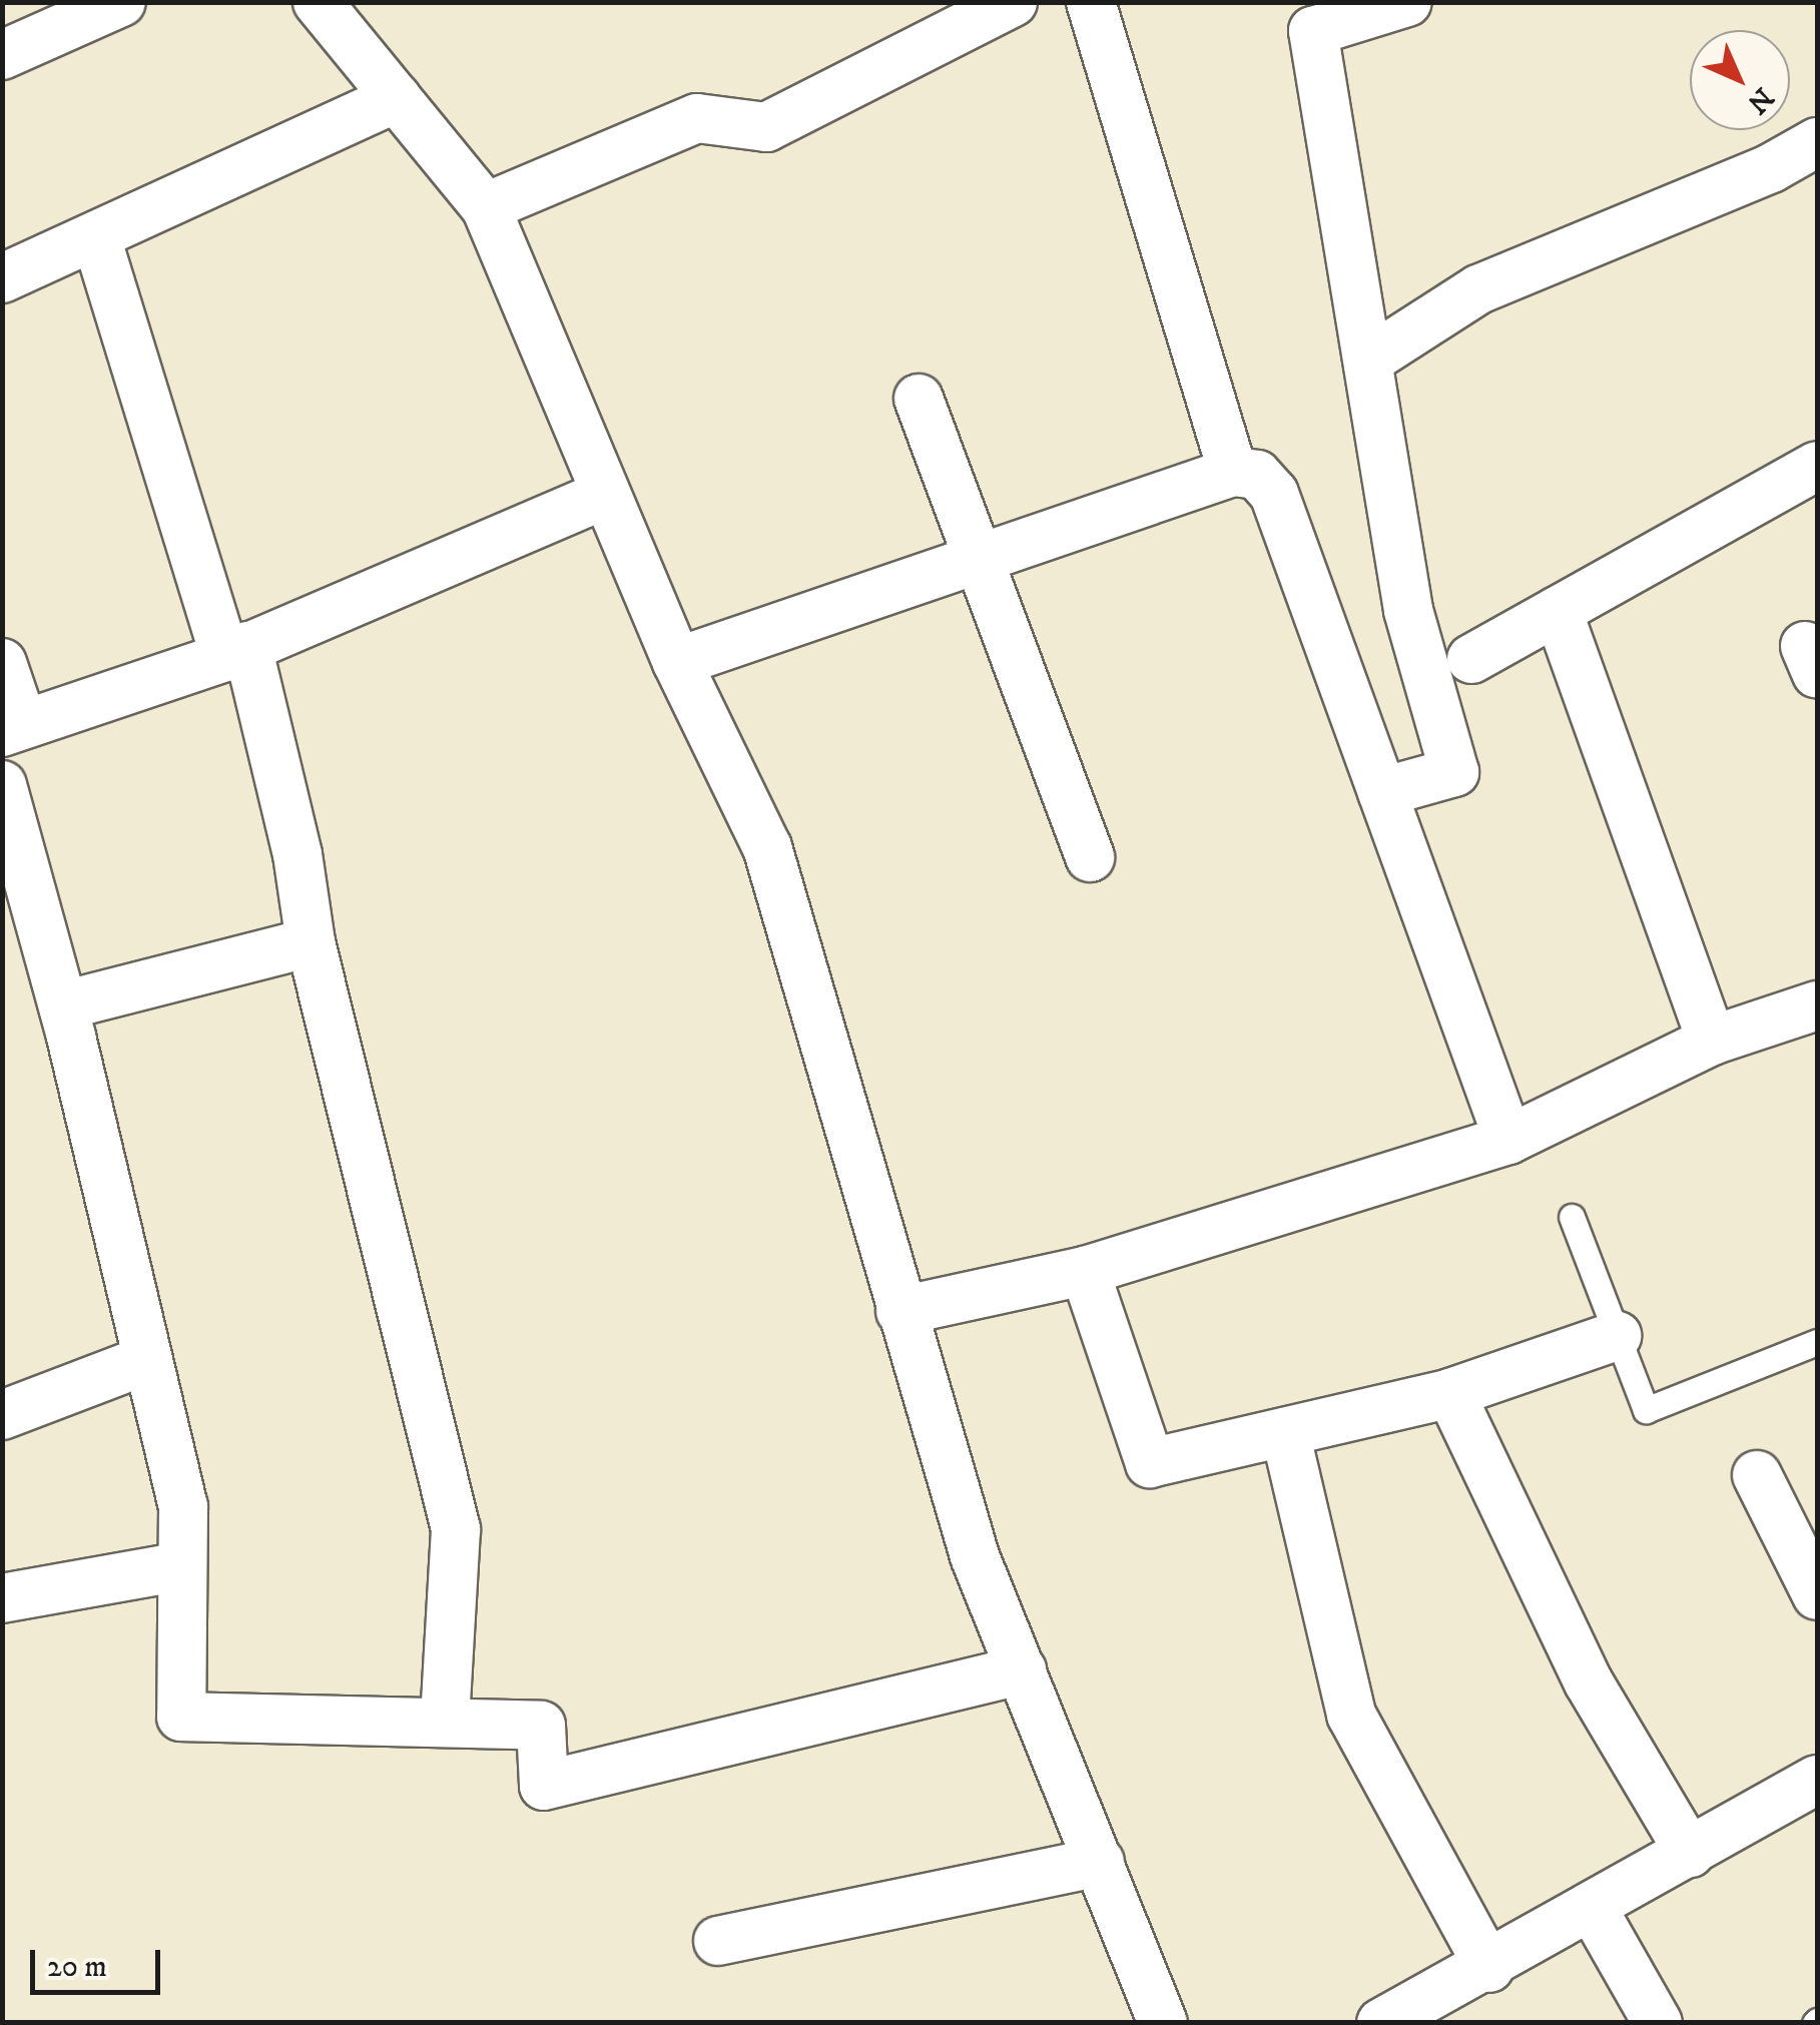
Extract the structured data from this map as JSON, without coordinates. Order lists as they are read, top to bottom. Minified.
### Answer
{"scale_bar":"20 m","north":"bottom right"}
